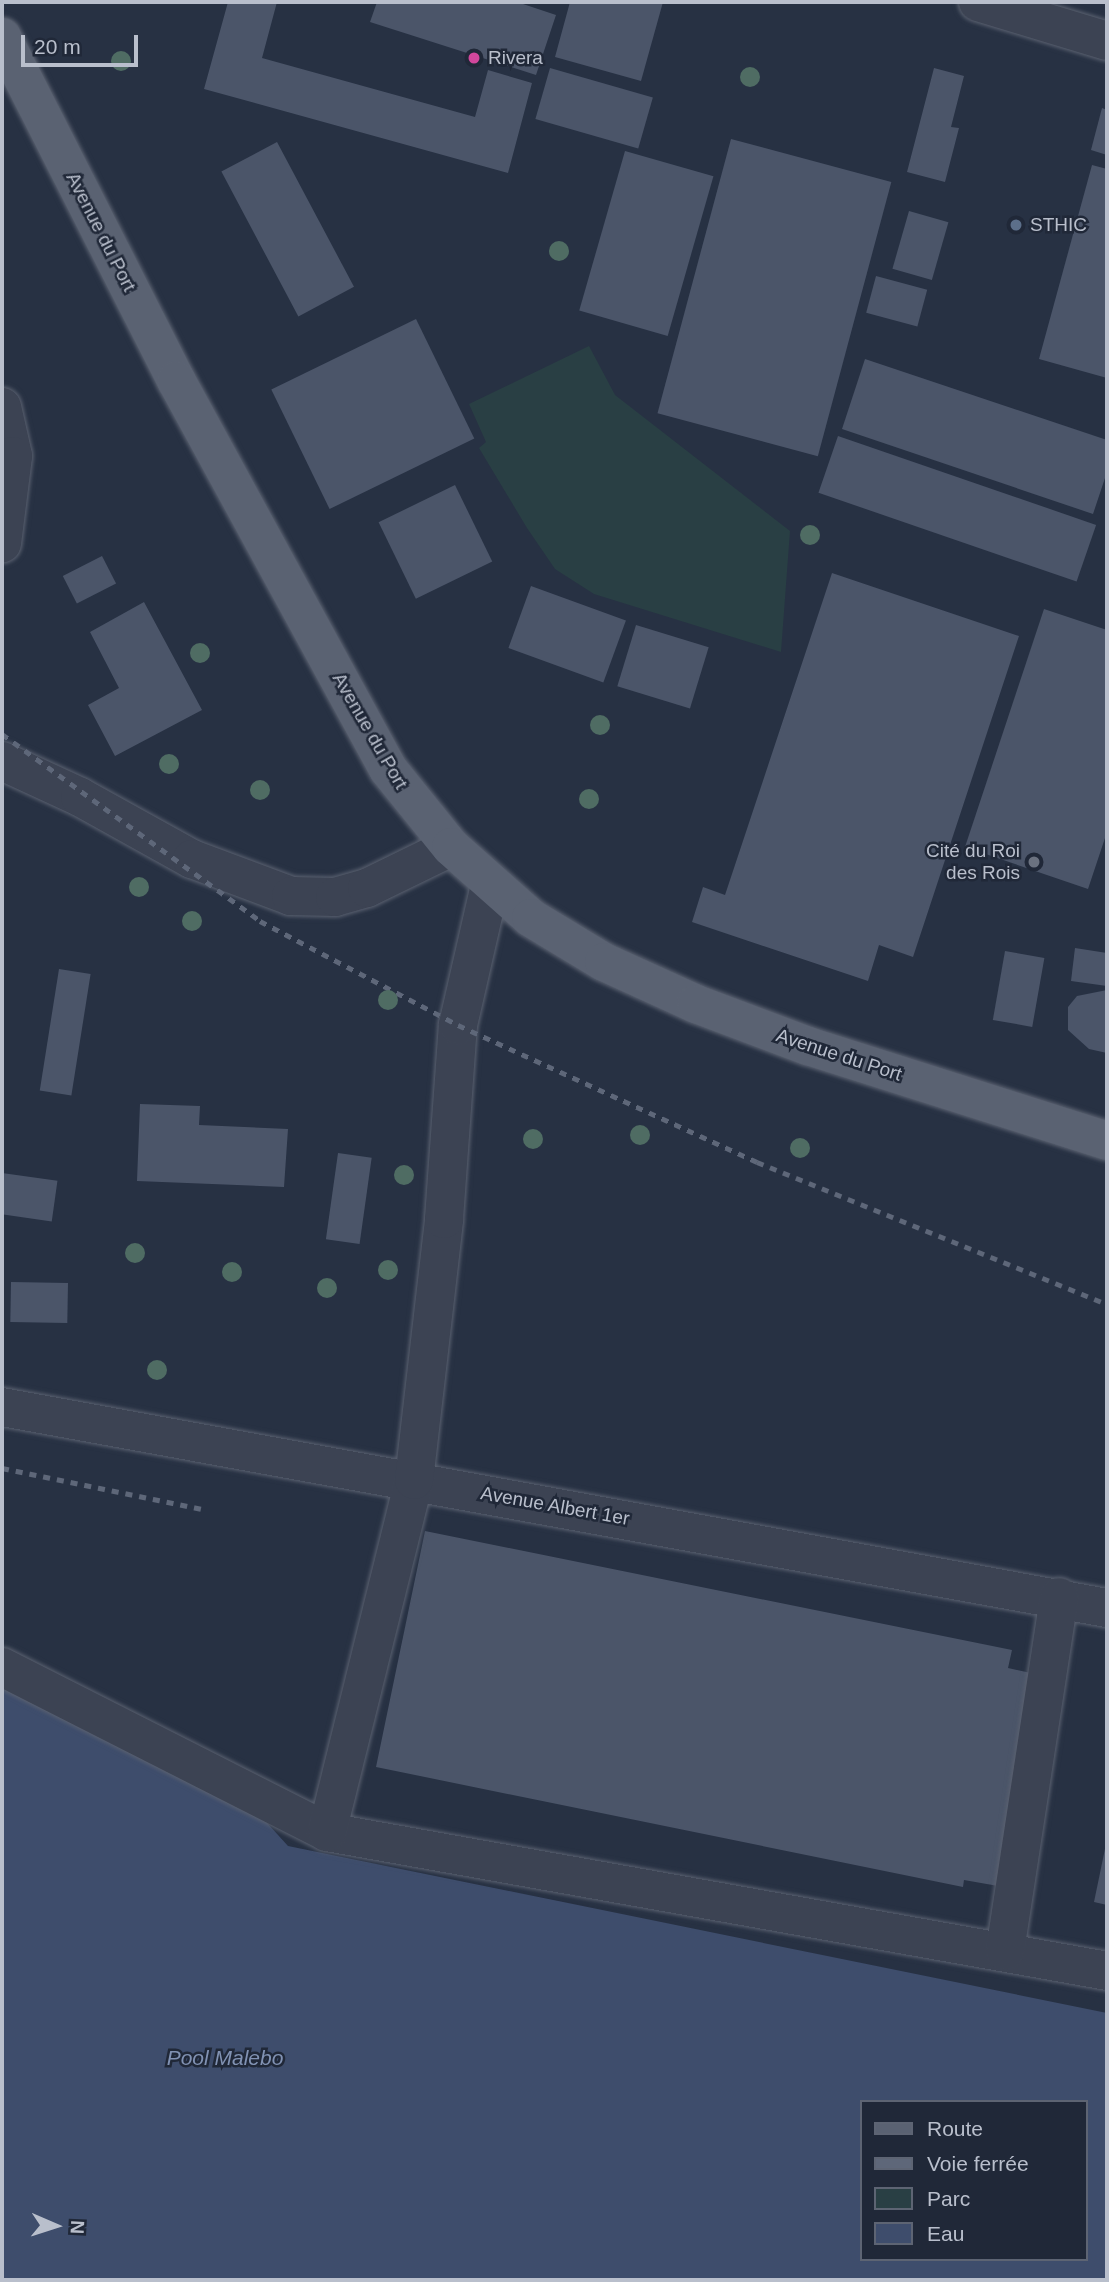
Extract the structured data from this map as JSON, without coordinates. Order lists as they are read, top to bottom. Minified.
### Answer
{"streets":{"main road":["Avenue du Port"],"street":["Avenue Albert 1er"]},"water":["Pool Malebo"],"places":["Rivera","STHIC","Cité du Roi des Rois"],"legend":["Route","Voie ferrée","Parc","Eau"],"scale_bar":"20 m","north":"right"}
